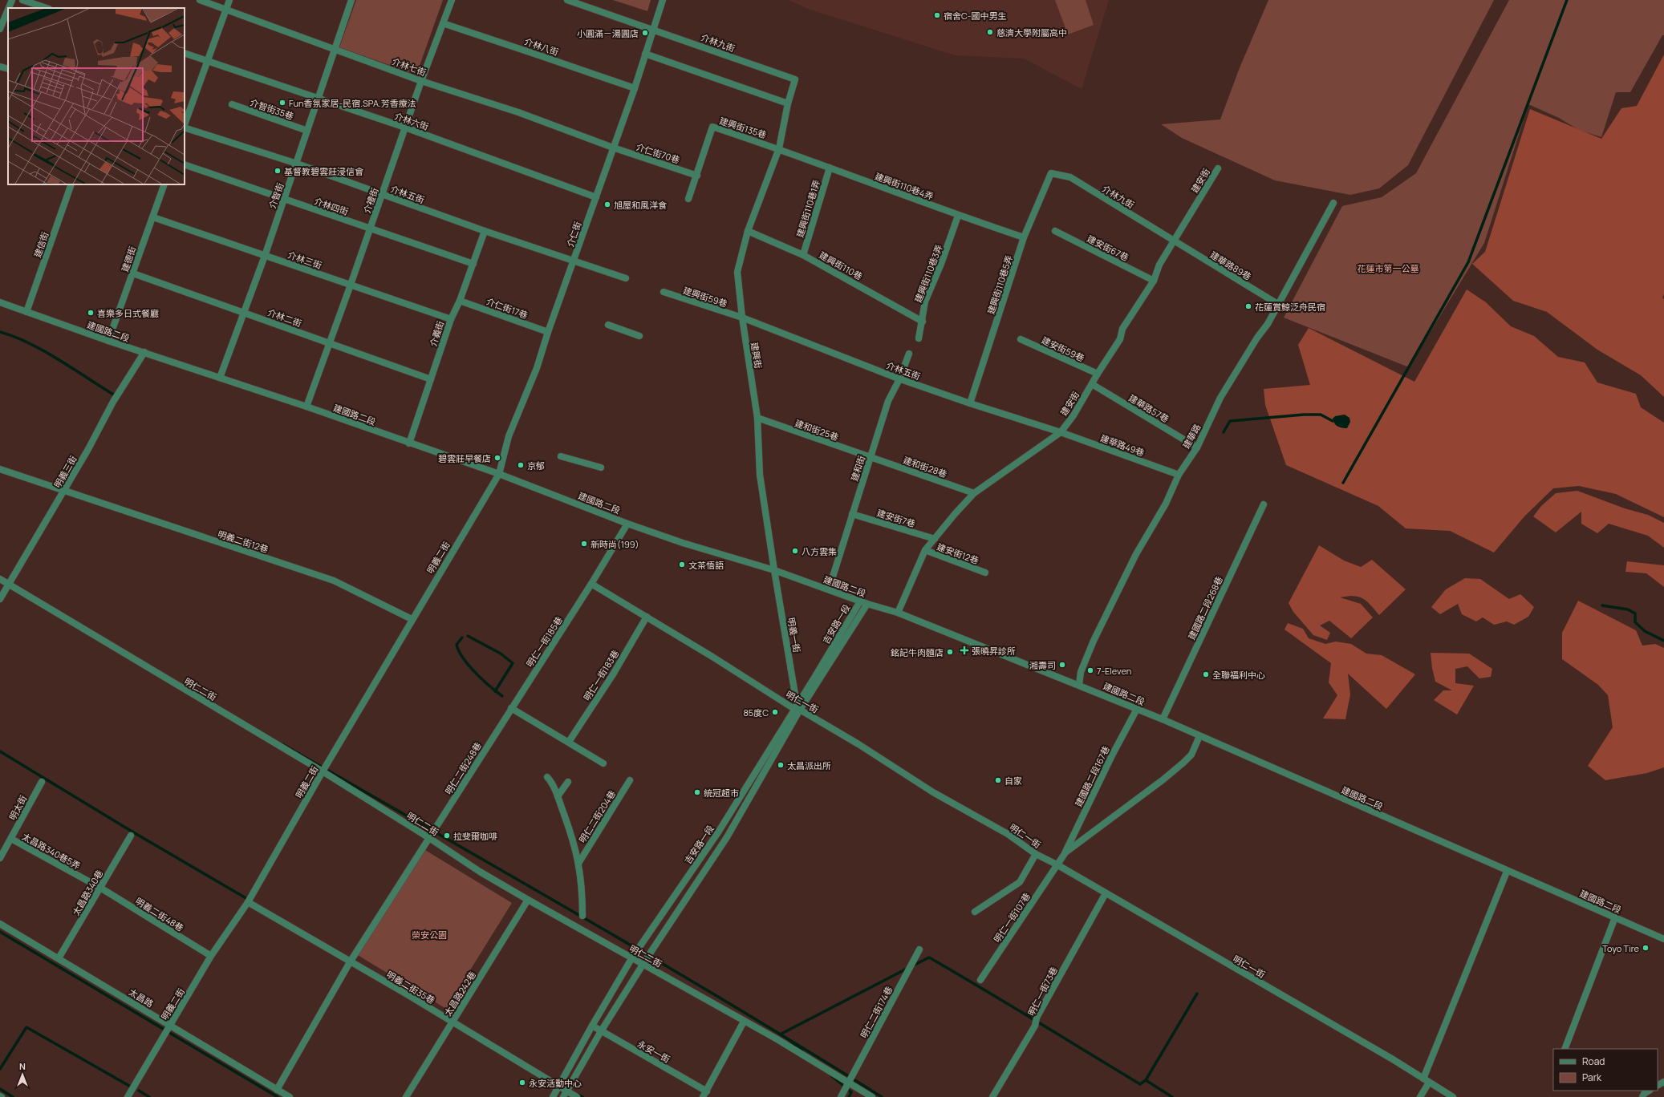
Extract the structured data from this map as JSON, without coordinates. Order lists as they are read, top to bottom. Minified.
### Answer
{"streets":{"street":["介林九街","介林八街","介林七街","介智街35巷","介林六街","建興街135巷","介仁街70巷","建安街","建興街110巷4弄","介林五街","介智街","介禮街","介林四街","建興街110巷1弄","介仁街","建信街","建安街67巷","建德街","介林三街","建興街110巷","建華路89巷","建興街110巷3弄","建興街110巷5弄","建興街59巷","介仁街17巷","介林二街","建國路二段","介義街","建安街59巷","建興街","建華路57巷","建和街25巷","建華路","建華路49巷","建和街28巷","建和街","明義三街","建安街7巷","明義二街12巷","建安街12巷","明義二街","建國路二段268巷","吉安路一段","明義一街","明仁一街185巷","明仁一街183巷","明仁二街","明仁一街","明仁二街248巷","建國路二段167巷","明太街","明仁二街204巷","太昌路340巷5弄","太昌路340巷","明義二街48巷","明仁一街107巷","明義二街35巷","明仁一街73巷","太昌路242巷","太昌路","明仁二街174巷","永安一街"]},"crossings":[["介林九街","建興街135巷"],["介林九街","建安街"],["介林九街","建興街110巷4弄"],["介林九街","介仁街"],["介林九街","建華路89巷"],["介林九街","建興街110巷5弄"],["介林九街","建興街"],["介林八街","介禮街"],["介林八街","介仁街"],["介林七街","介仁街70巷"],["介林七街","介智街"],["介林七街","介禮街"],["介林七街","介仁街"],["介智街35巷","介智街"],["介林六街","介智街"],["介林六街","介禮街"],["介林六街","介仁街"],["建興街135巷","介仁街70巷"],["建興街135巷","建興街110巷4弄"],["建興街135巷","建興街"],["介仁街70巷","介仁街"],["建安街","介林五街"],["建安街","建安街67巷"],["建安街","建華路89巷"],["建安街","建國路二段"],["建安街","建安街59巷"],["建安街","建華路57巷"],["建安街","建華路49巷"],["建安街","建和街28巷"],["建安街","建安街7巷"],["建安街","建安街12巷"],["建興街110巷4弄","建興街110巷1弄"],["建興街110巷4弄","建興街110巷3弄"],["建興街110巷4弄","建興街110巷5弄"],["建興街110巷4弄","建興街"],["介林五街","介智街"],["介林五街","介禮街"],["介林五街","介仁街"],["介林五街","建興街110巷5弄"],["介林五街","建興街59巷"],["介林五街","介義街"],["介林五街","建興街"],["介林五街","建華路49巷"],["介林五街","建和街"],["介智街","介林四街"],["介智街","介林三街"],["介智街","介林二街"],["介智街","建國路二段"],["介禮街","介林四街"],["介禮街","介林三街"],["介禮街","介林二街"],["介禮街","建國路二段"],["介林四街","介義街"],["建興街110巷1弄","建興街110巷"],["介仁街","介仁街17巷"],["介仁街","建國路二段"],["介仁街","明義二街"],["建信街","建國路二段"],["建德街","介林三街"],["建德街","介林二街"],["建德街","建國路二段"],["介林三街","介義街"],["建興街110巷","建興街110巷3弄"],["建興街110巷","建興街"],["建華路89巷","建華路"],["建興街59巷","建興街"],["介仁街17巷","介義街"],["介林二街","介義街"],["建國路二段","介義街"],["建國路二段","建興街"],["建國路二段","建華路"],["建國路二段","建和街"],["建國路二段","明義三街"],["建國路二段","明義二街"],["建國路二段","建國路二段268巷"],["建國路二段","吉安路一段"],["建國路二段","明義一街"],["建國路二段","明仁一街185巷"],["建國路二段","建國路二段167巷"],["建興街","建和街25巷"],["建興街","明義一街"],["建華路57巷","建華路"],["建和街25巷","建和街28巷"],["建和街25巷","建和街"],["建華路","建華路49巷"],["建和街28巷","建和街"],["建和街","建安街7巷"],["明義三街","明義二街12巷"],["明義三街","明仁二街"],["明義二街12巷","明義二街"],["明義二街","明仁二街"],["明義二街","明義二街48巷"],["明義二街","明義二街35巷"],["明義二街","太昌路"],["吉安路一段","明義一街"],["吉安路一段","明仁二街"],["吉安路一段","明仁一街"],["吉安路一段","明義二街35巷"],["吉安路一段","永安一街"],["明義一街","明仁一街"],["明仁一街185巷","明仁一街"],["明仁一街185巷","明仁二街248巷"],["明仁一街183巷","明仁一街"],["明仁二街","明仁二街248巷"],["明仁二街","太昌路242巷"],["明仁二街","明仁二街174巷"],["明仁一街","明仁一街107巷"],["明仁一街","明仁一街73巷"],["明仁二街248巷","明義二街35巷"],["明仁二街248巷","太昌路"],["建國路二段167巷","明仁一街107巷"],["明太街","太昌路340巷5弄"],["太昌路340巷5弄","太昌路340巷"],["太昌路340巷5弄","明義二街48巷"],["太昌路340巷","明義二街48巷"],["太昌路340巷","太昌路"],["明義二街35巷","太昌路242巷"]],"parks":["花蓮市第一公墓","榮安公園"],"places":{"other":["宿舍C-國中男生","慈濟大學附屬高中","小圓滿－湯圓店","Fun香氛家居-民宿.SPA.芳香療法","基督教碧雲莊浸信會","旭屋和風洋食","花蓮賞鯨泛舟民宿","喜樂多日式餐廳","碧雲莊早餐店","京郁","新時尚(199)","八方雲集","文茶悟語","銘記牛肉麵店","湘壽司","7-Eleven","全聯福利中心","85度C","太昌派出所","自家","統冠超市","拉斐爾咖啡","Toyo Tire","永安活動中心"],"health":["張曉昇診所"]},"legend":["Road","Park"],"north":"top"}
